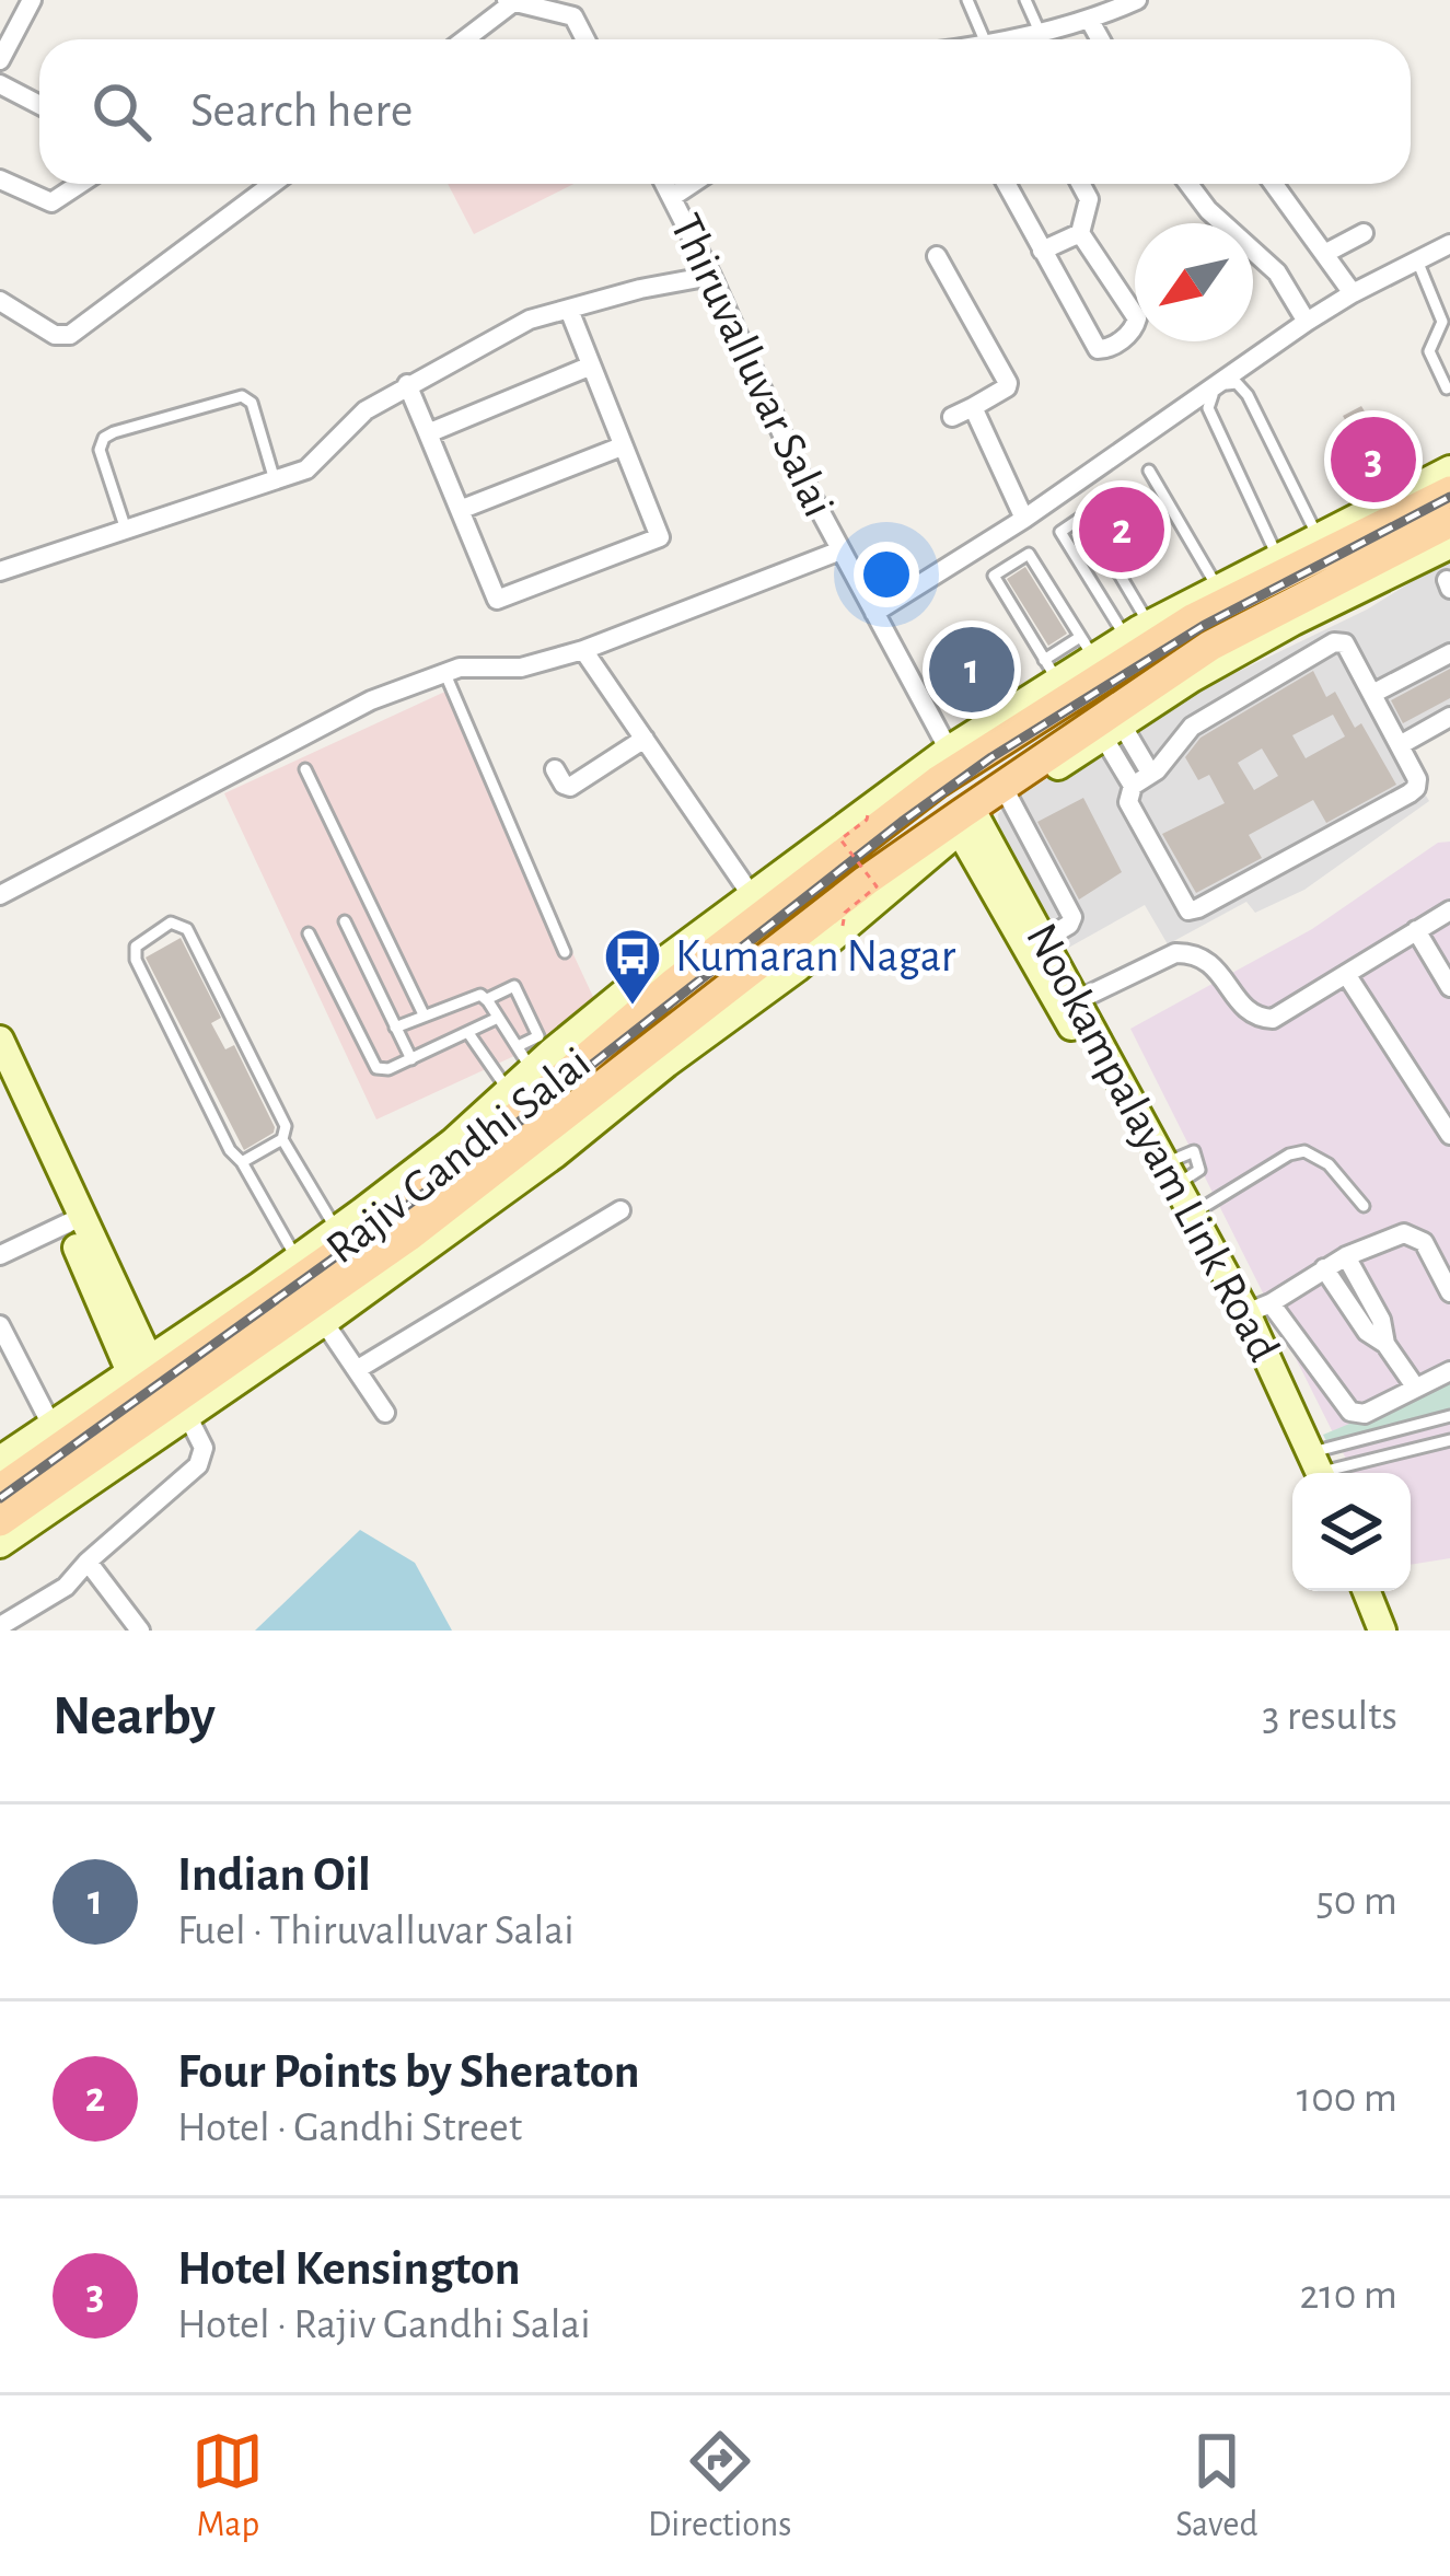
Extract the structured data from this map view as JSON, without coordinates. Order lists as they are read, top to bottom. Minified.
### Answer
{"streets":{"main road":["Rajiv Gandhi Salai"],"street":["Thiruvalluvar Salai","Nookampalayam Link Road"]},"crossings":[["Thiruvalluvar Salai","Rajiv Gandhi Salai"],["Nookampalayam Link Road","Rajiv Gandhi Salai"]],"places":{"bus stop":["Kumaran Nagar"]},"north":"bottom left","page":{"search":"Search here","pins":["3","2","1"],"heading":["Nearby","3 results"],"list":[{"mark":"1","name":"Indian Oil","note":"Fuel · Thiruvalluvar Salai","value":"50 m"},{"mark":"2","name":"Four Points by Sheraton","note":"Hotel · Gandhi Street","value":"100 m"},{"mark":"3","name":"Hotel Kensington","note":"Hotel · Rajiv Gandhi Salai","value":"210 m"}],"nav":["Map","Directions","Saved"]}}
